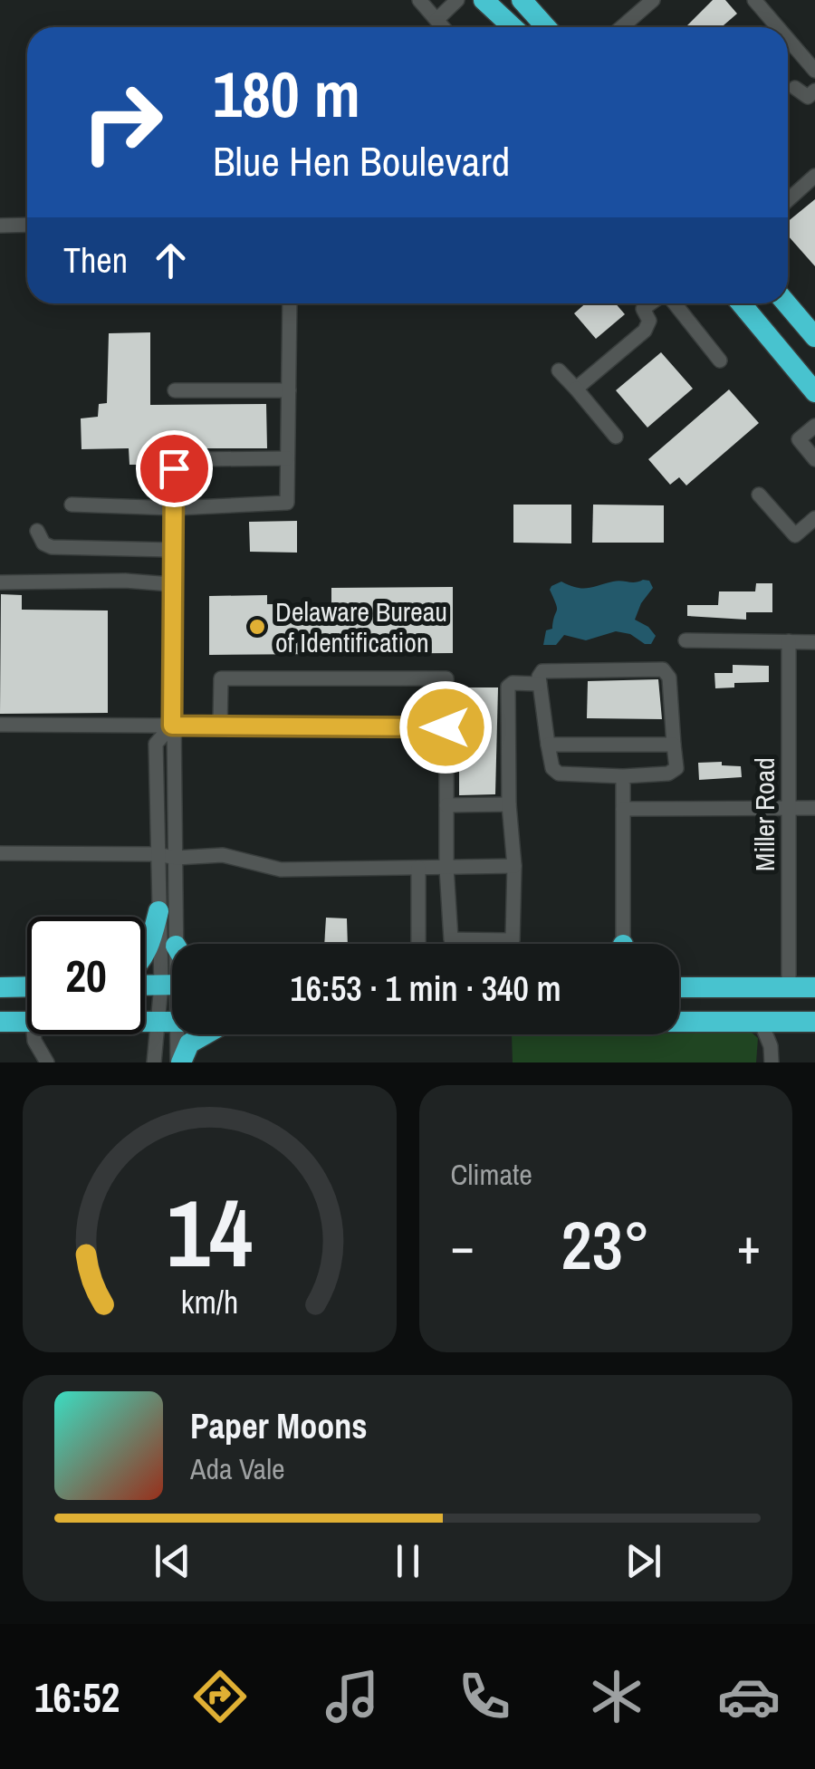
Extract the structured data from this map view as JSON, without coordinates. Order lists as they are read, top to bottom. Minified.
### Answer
{"streets":{"street":["Miller Road"]},"places":["Delaware Bureau of Identification"],"page":{"turn":["180 m","Blue Hen Boulevard"],"then":"Then","limit":"20","trip":"16:53 · 1 min · 340 m","tile":"Climate","heat":["−","23°","+"],"song":["Paper Moons","Ada Vale"],"tabs":"16:52","gauge":["14","km/h"]}}
